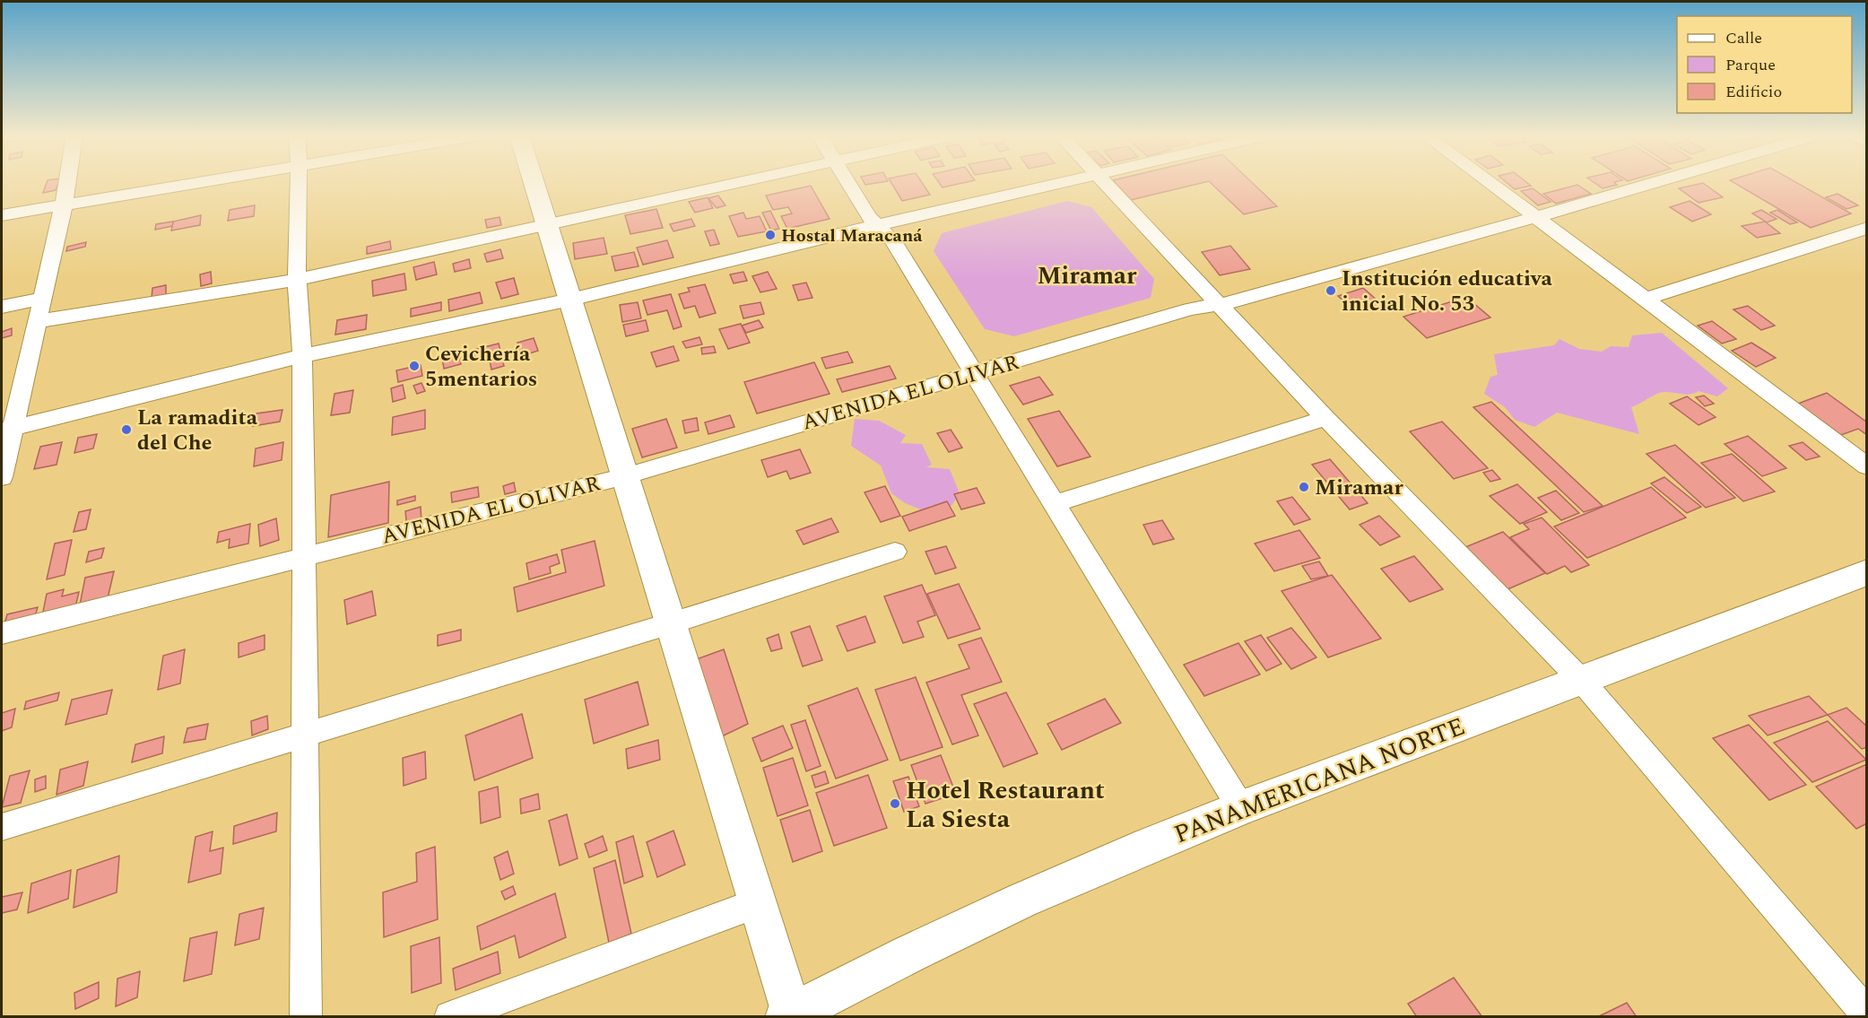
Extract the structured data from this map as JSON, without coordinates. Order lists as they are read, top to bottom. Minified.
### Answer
{"streets":{"main road":["PANAMERICANA NORTE"],"street":["AVENIDA EL OLIVAR"]},"districts":["Miramar"],"places":["Hostal Maracaná","Institución educativa inicial No. 53","Cevichería 5mentarios","La ramadita del Che","Miramar","Hotel Restaurant La Siesta"],"legend":["Calle","Parque","Edificio"]}
